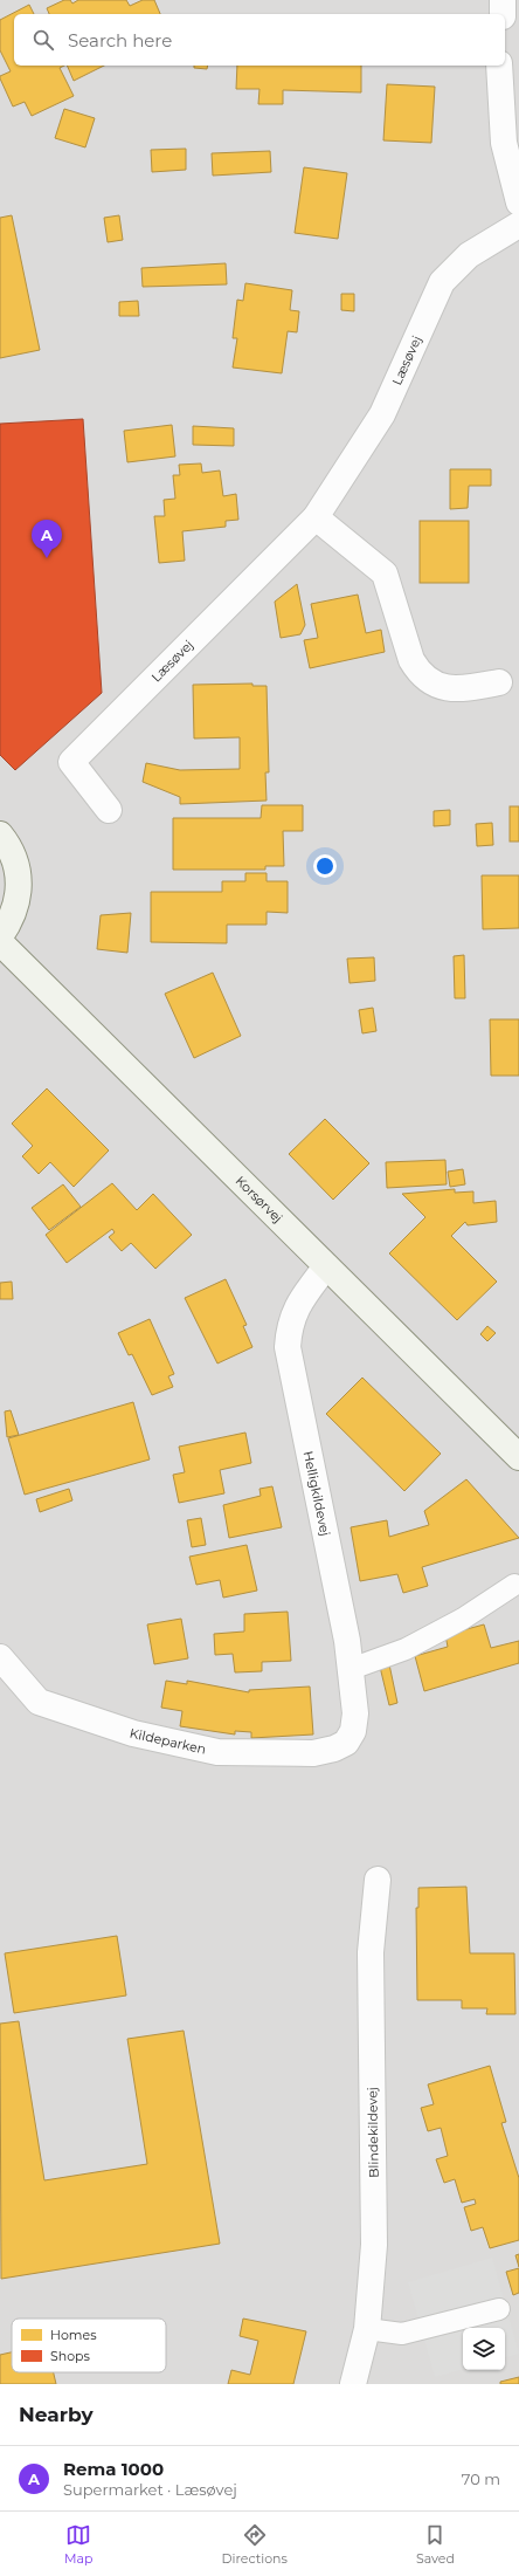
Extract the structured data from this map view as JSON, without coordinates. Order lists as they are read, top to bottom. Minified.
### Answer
{"streets":{"street":["Læsøvej","Korsørvej","Helligkildevej","Kildeparken","Blindekildevej"]},"crossings":[["Korsørvej","Helligkildevej"],["Helligkildevej","Kildeparken"]],"legend":["Homes","Shops"],"page":{"search":"Search here","pins":"A","heading":"Nearby","list":[{"mark":"A","name":"Rema 1000","note":"Supermarket · Læsøvej","value":"70 m"}],"nav":["Map","Directions","Saved"]}}
